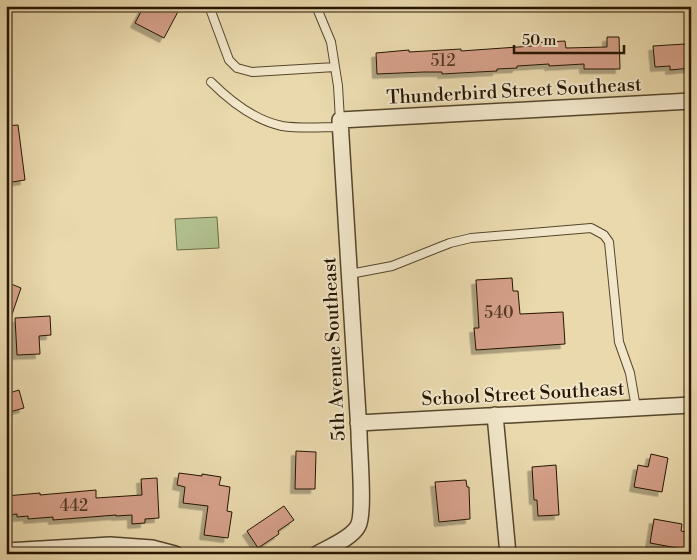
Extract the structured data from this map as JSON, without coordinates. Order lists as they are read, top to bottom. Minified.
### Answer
{"streets":{"street":["Thunderbird Street Southeast","5th Avenue Southeast","School Street Southeast"]},"crossings":[["Thunderbird Street Southeast","5th Avenue Southeast"],["5th Avenue Southeast","School Street Southeast"]],"house_numbers":["512","540","442"],"scale_bar":"50 m"}
